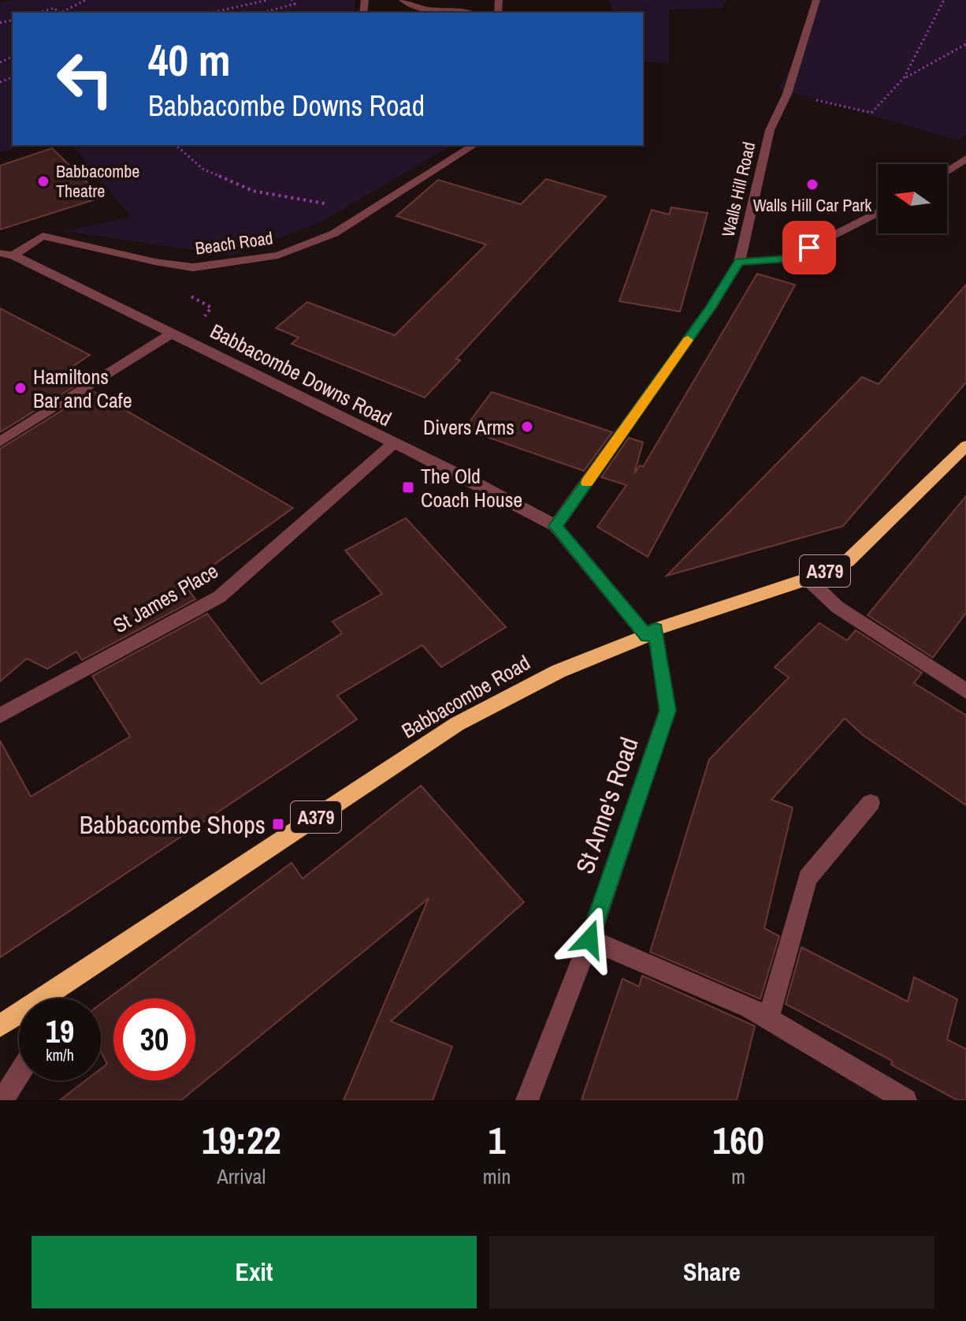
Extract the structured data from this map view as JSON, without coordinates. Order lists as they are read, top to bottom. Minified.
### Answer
{"streets":{"main road":["A379","Babbacombe Road"],"street":["Walls Hill Road","Beach Road","Babbacombe Downs Road","St James Place","St Anne's Road"]},"crossings":[["Walls Hill Road","Babbacombe Downs Road"],["Beach Road","Babbacombe Downs Road"],["Babbacombe Downs Road","St James Place"],["Babbacombe Downs Road","Babbacombe Road"],["Babbacombe Downs Road","St Anne's Road"],["Babbacombe Road","St Anne's Road"]],"places":{"other":["Babbacombe Theatre","Walls Hill Car Park","Hamiltons Bar and Cafe","Divers Arms"],"transit":["The Old Coach House","Babbacombe Shops"]},"north":"left","page":{"turn":["40 m","Babbacombe Downs Road"],"speed":"19 km/h","limit":"30","eta":["19:22","Arrival","1","min","160","m"],"buttons":["Exit","Share"]}}
